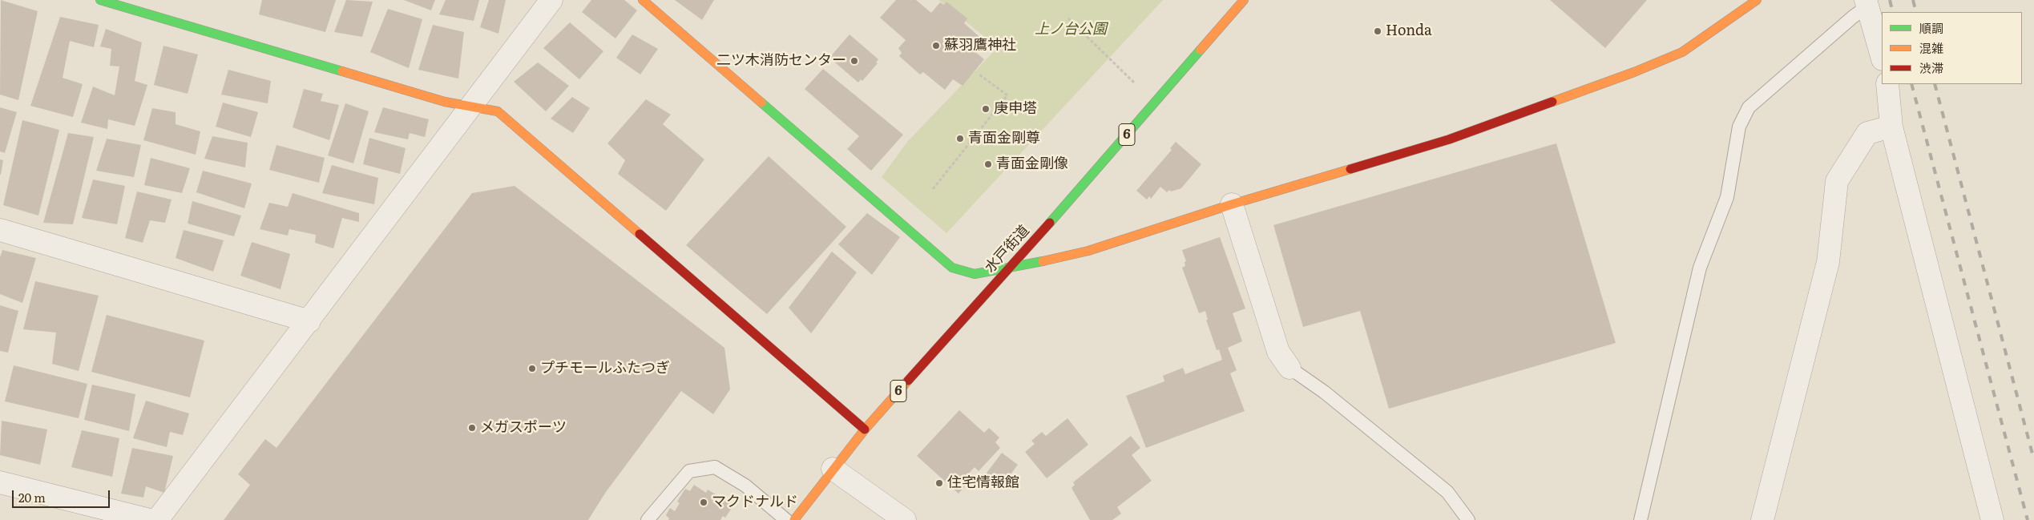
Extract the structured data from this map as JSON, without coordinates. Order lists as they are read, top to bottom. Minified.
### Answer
{"streets":{"main road":["6","水戸街道"]},"parks":["上ノ台公園"],"places":["Honda","蘇羽鷹神社","二ツ木消防センター","庚申塔","青面金剛尊","青面金剛像","プチモールふたつぎ","メガスポーツ","住宅情報館","マクドナルド"],"legend":["順調","混雑","渋滞"],"scale_bar":"20 m"}
